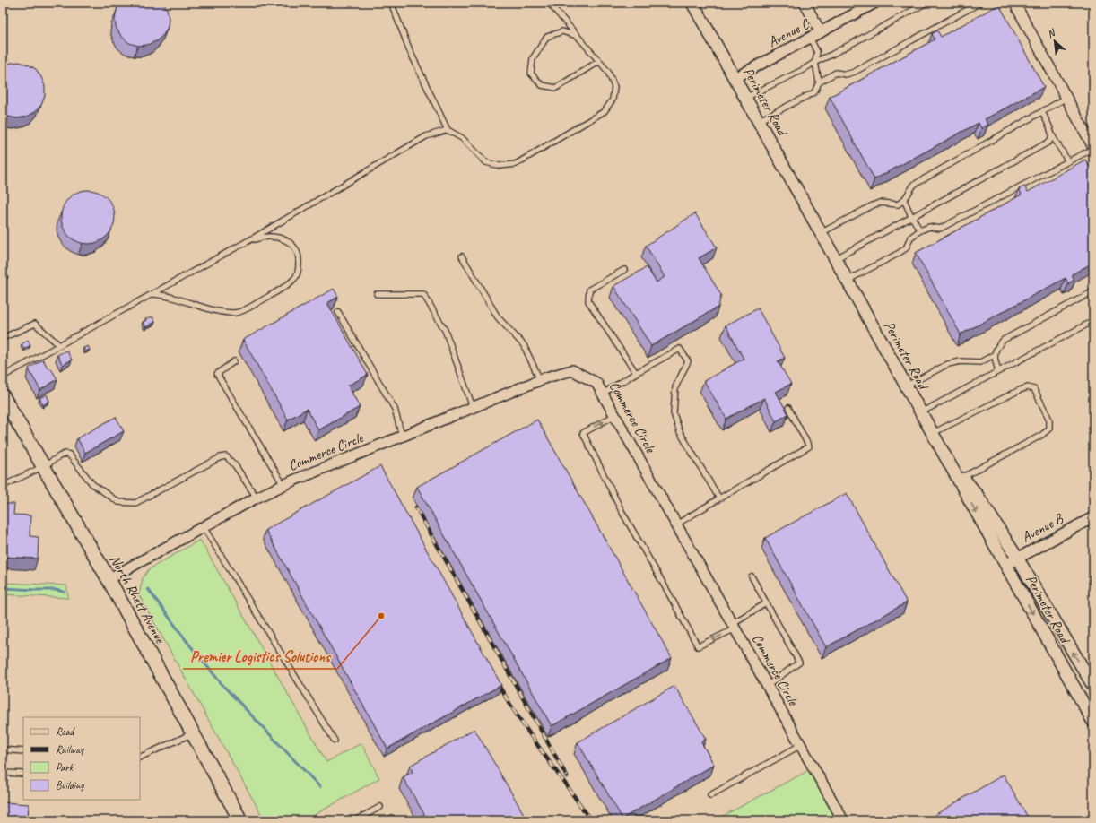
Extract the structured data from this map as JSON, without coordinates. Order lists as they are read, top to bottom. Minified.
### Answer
{"streets":{"main road":["North Rhett Avenue"],"street":["Avenue C","Perimeter Road","Commerce Circle","Avenue B"]},"crossings":[["Avenue C","Perimeter Road"],["Perimeter Road","Avenue B"],["Commerce Circle","North Rhett Avenue"]],"places":["Premier Logistics Solutions"],"legend":["Road","Railway","Park","Building"],"north":"top left"}
